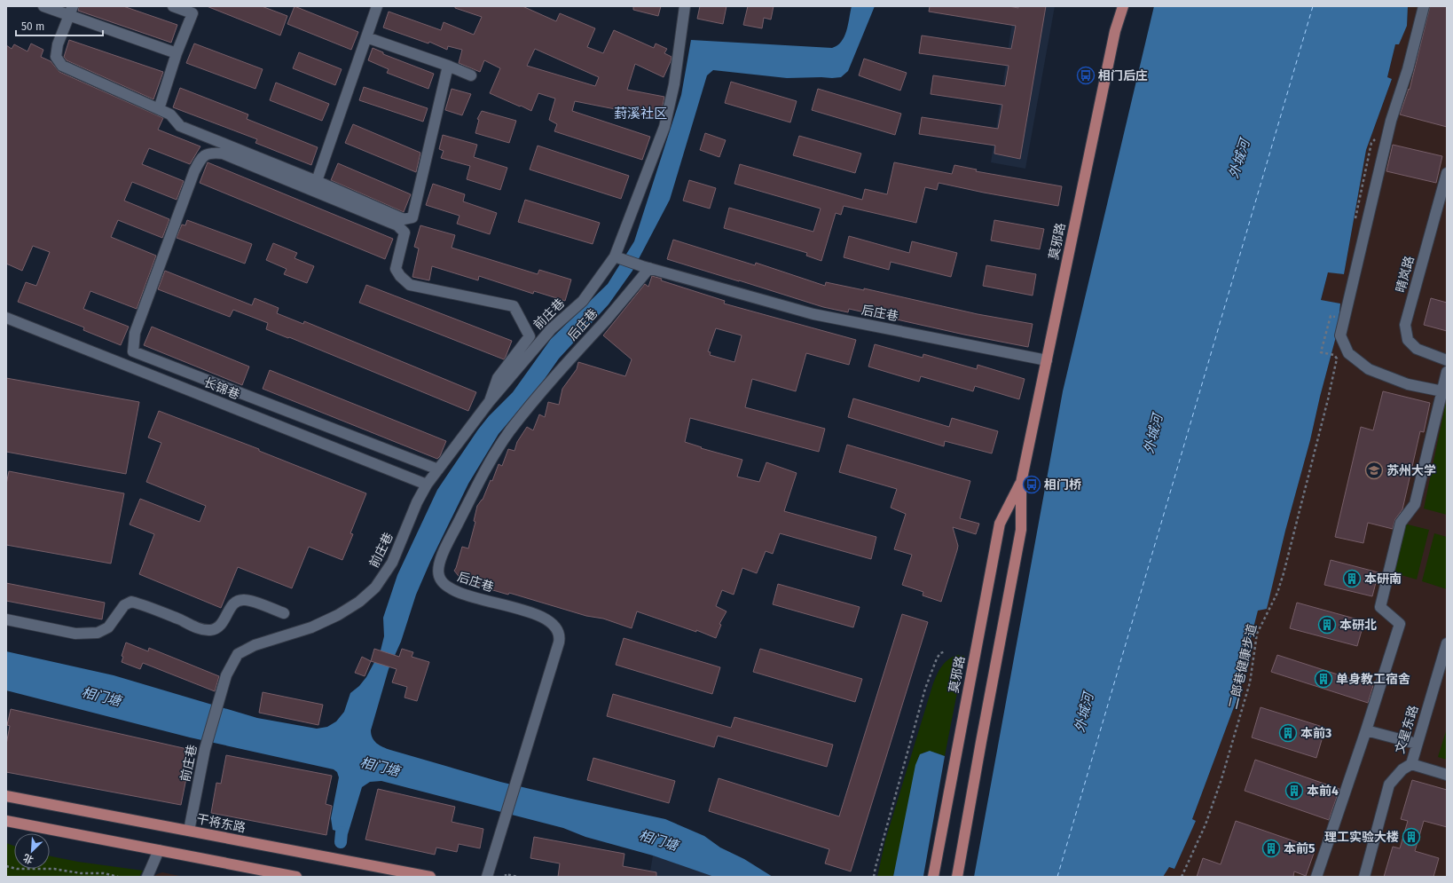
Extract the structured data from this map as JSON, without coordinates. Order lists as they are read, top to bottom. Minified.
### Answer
{"streets":{"main road":["莫邪路","干将东路"],"street":["晴岚路","后庄巷","前庄巷","长锦巷","文星东路"],"path":["二郎巷健康步道"]},"crossings":[["莫邪路","后庄巷"],["后庄巷","前庄巷"],["前庄巷","长锦巷"],["前庄巷","干将东路"]],"districts":["葑溪社区"],"water":["外城河","相门塘"],"places":{"bus stop":["相门后庄","相门桥"],"school or university":["苏州大学"],"building":["本研南","本研北","单身教工宿舍","本前3","本前4","理工实验大楼","本前5"]},"scale_bar":"50 m","north":"bottom left"}
